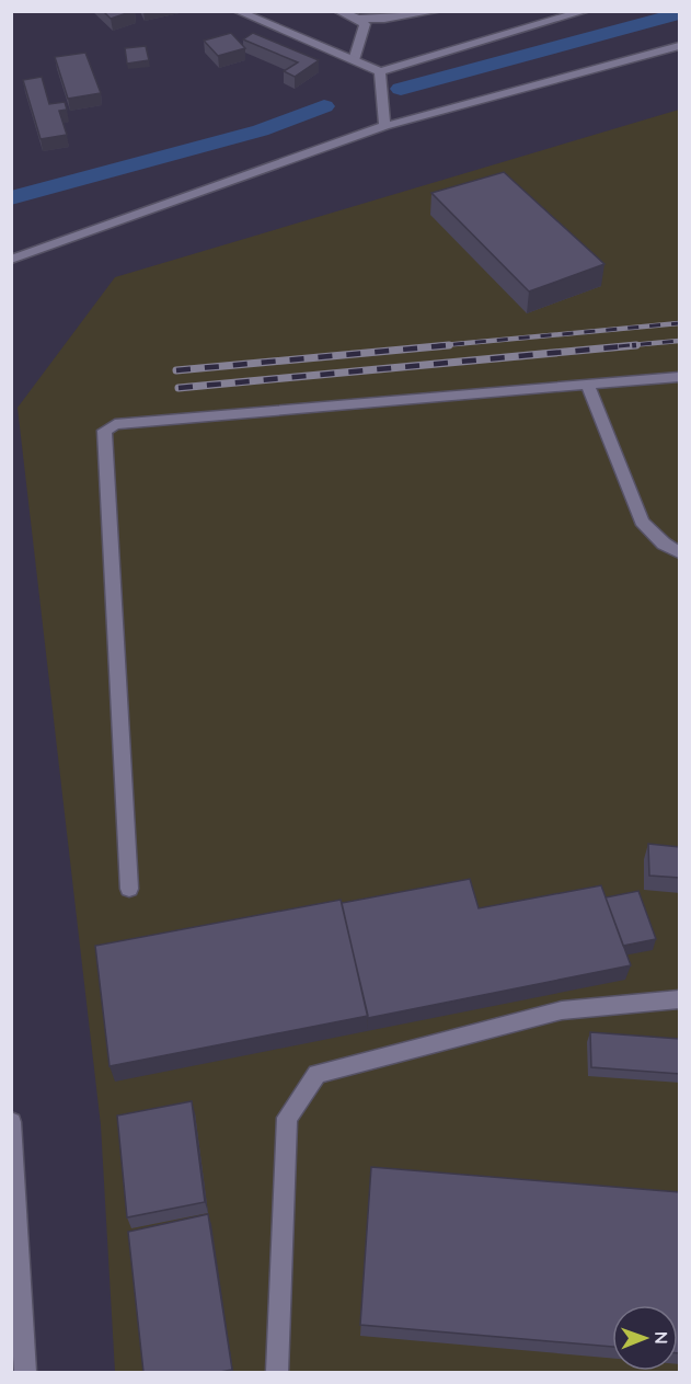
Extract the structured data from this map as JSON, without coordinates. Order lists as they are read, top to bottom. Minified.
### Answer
{"north":"right"}
